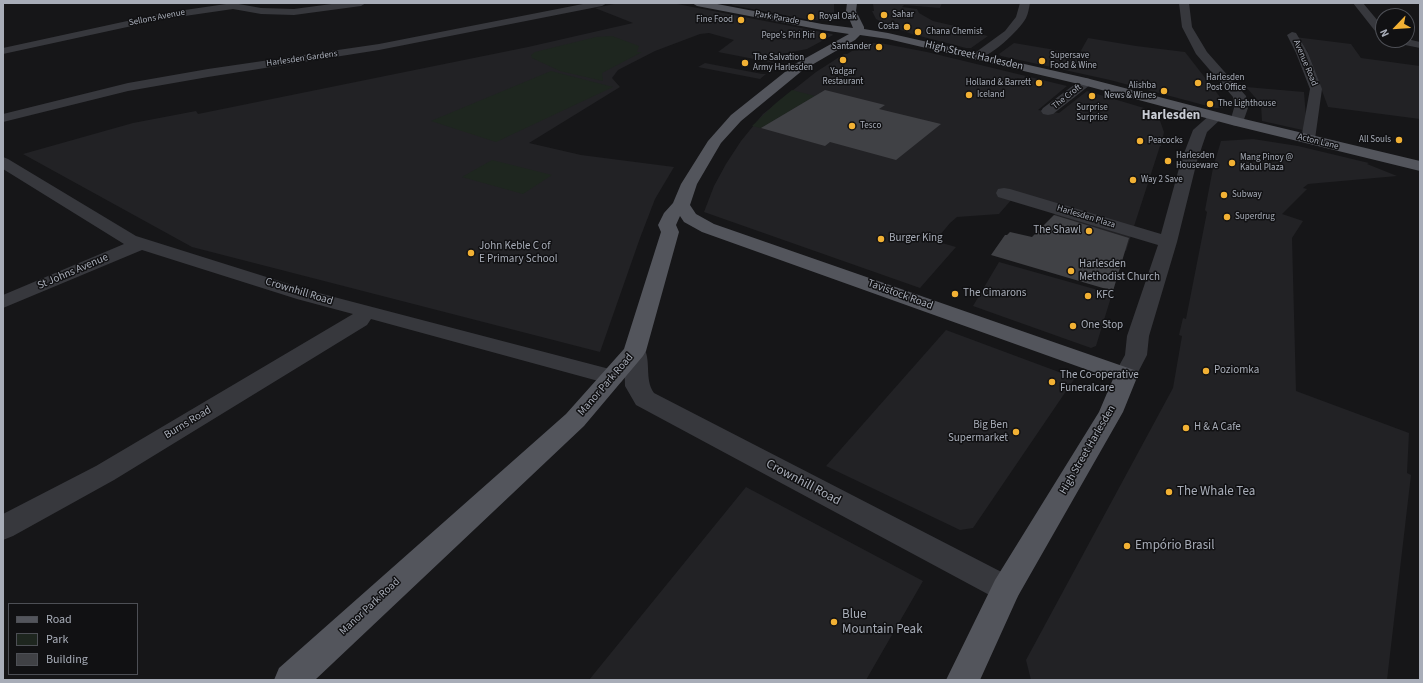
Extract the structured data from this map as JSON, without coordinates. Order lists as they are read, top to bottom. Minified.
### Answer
{"streets":{"main road":["Park Parade","High Street Harlesden","Acton Lane","Tavistock Road","Manor Park Road"],"street":["Sellons Avenue","Harlesden Gardens","Avenue Road","The Croft","Harlesden Plaza","St Johns Avenue","Crownhill Road","Burns Road"]},"crossings":[["Park Parade","High Street Harlesden"],["Park Parade","Manor Park Road"],["High Street Harlesden","The Croft"],["High Street Harlesden","Acton Lane"],["High Street Harlesden","Harlesden Plaza"],["High Street Harlesden","Crownhill Road"],["High Street Harlesden","Tavistock Road"],["High Street Harlesden","Manor Park Road"],["Avenue Road","Acton Lane"],["St Johns Avenue","Crownhill Road"],["Crownhill Road","Manor Park Road"],["Crownhill Road","Burns Road"],["Tavistock Road","Manor Park Road"]],"districts":["Harlesden"],"places":["Sahar","Royal Oak","Fine Food","Costa","Chana Chemist","Pepe's Piri Piri","Santander","Yadgar Restaurant","Supersave Food & Wine","The Salvation Army Harlesden","Holland & Barrett","Harlesden Post Office","Alishba News & Wines","Iceland","Surprise Surprise","The Lighthouse","Tesco","All Souls","Peacocks","Harlesden Houseware","Mang Pinoy @ Kabul Plaza","Way 2 Save","Subway","Superdrug","The Shawl","Burger King","John Keble C of E Primary School","Harlesden Methodist Church","The Cimarons","KFC","One Stop","Poziomka","The Co-operative Funeralcare","H & A Cafe","Big Ben Supermarket","The Whale Tea","Empório Brasil","Blue Mountain Peak"],"legend":["Road","Park","Building"],"north":"bottom left"}
